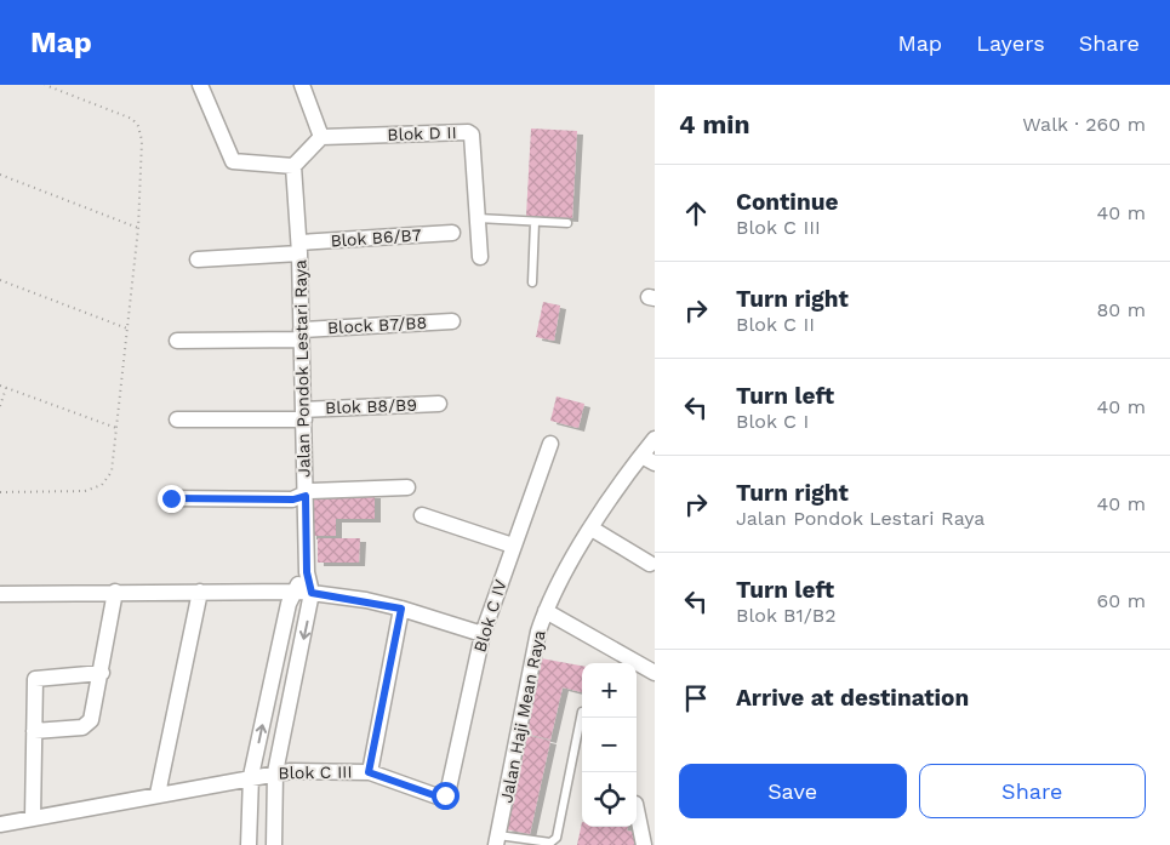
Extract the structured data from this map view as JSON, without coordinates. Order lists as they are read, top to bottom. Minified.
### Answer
{"streets":{"street":["Blok D II","Blok B6/B7","Block B7/B8","Jalan Pondok Lestari Raya","Blok B8/B9","Blok C IV","Jalan Haji Mean Raya","Blok C III"]},"crossings":[["Blok B6/B7","Jalan Pondok Lestari Raya"],["Block B7/B8","Jalan Pondok Lestari Raya"],["Jalan Pondok Lestari Raya","Blok B8/B9"],["Jalan Pondok Lestari Raya","Blok C III"],["Blok C IV","Blok C III"]],"page":{"header":"Map","nav":["Map","Layers","Share"],"heading":["4 min","Walk · 260 m"],"list":[["Continue","Blok C III","40 m"],["Turn right","Blok C II","80 m"],["Turn left","Blok C I","40 m"],["Turn right","Jalan Pondok Lestari Raya","40 m"],["Turn left","Blok B1/B2","60 m"],"Arrive at destination"],"map_buttons":["+","−"],"buttons":["Save","Share"]}}
